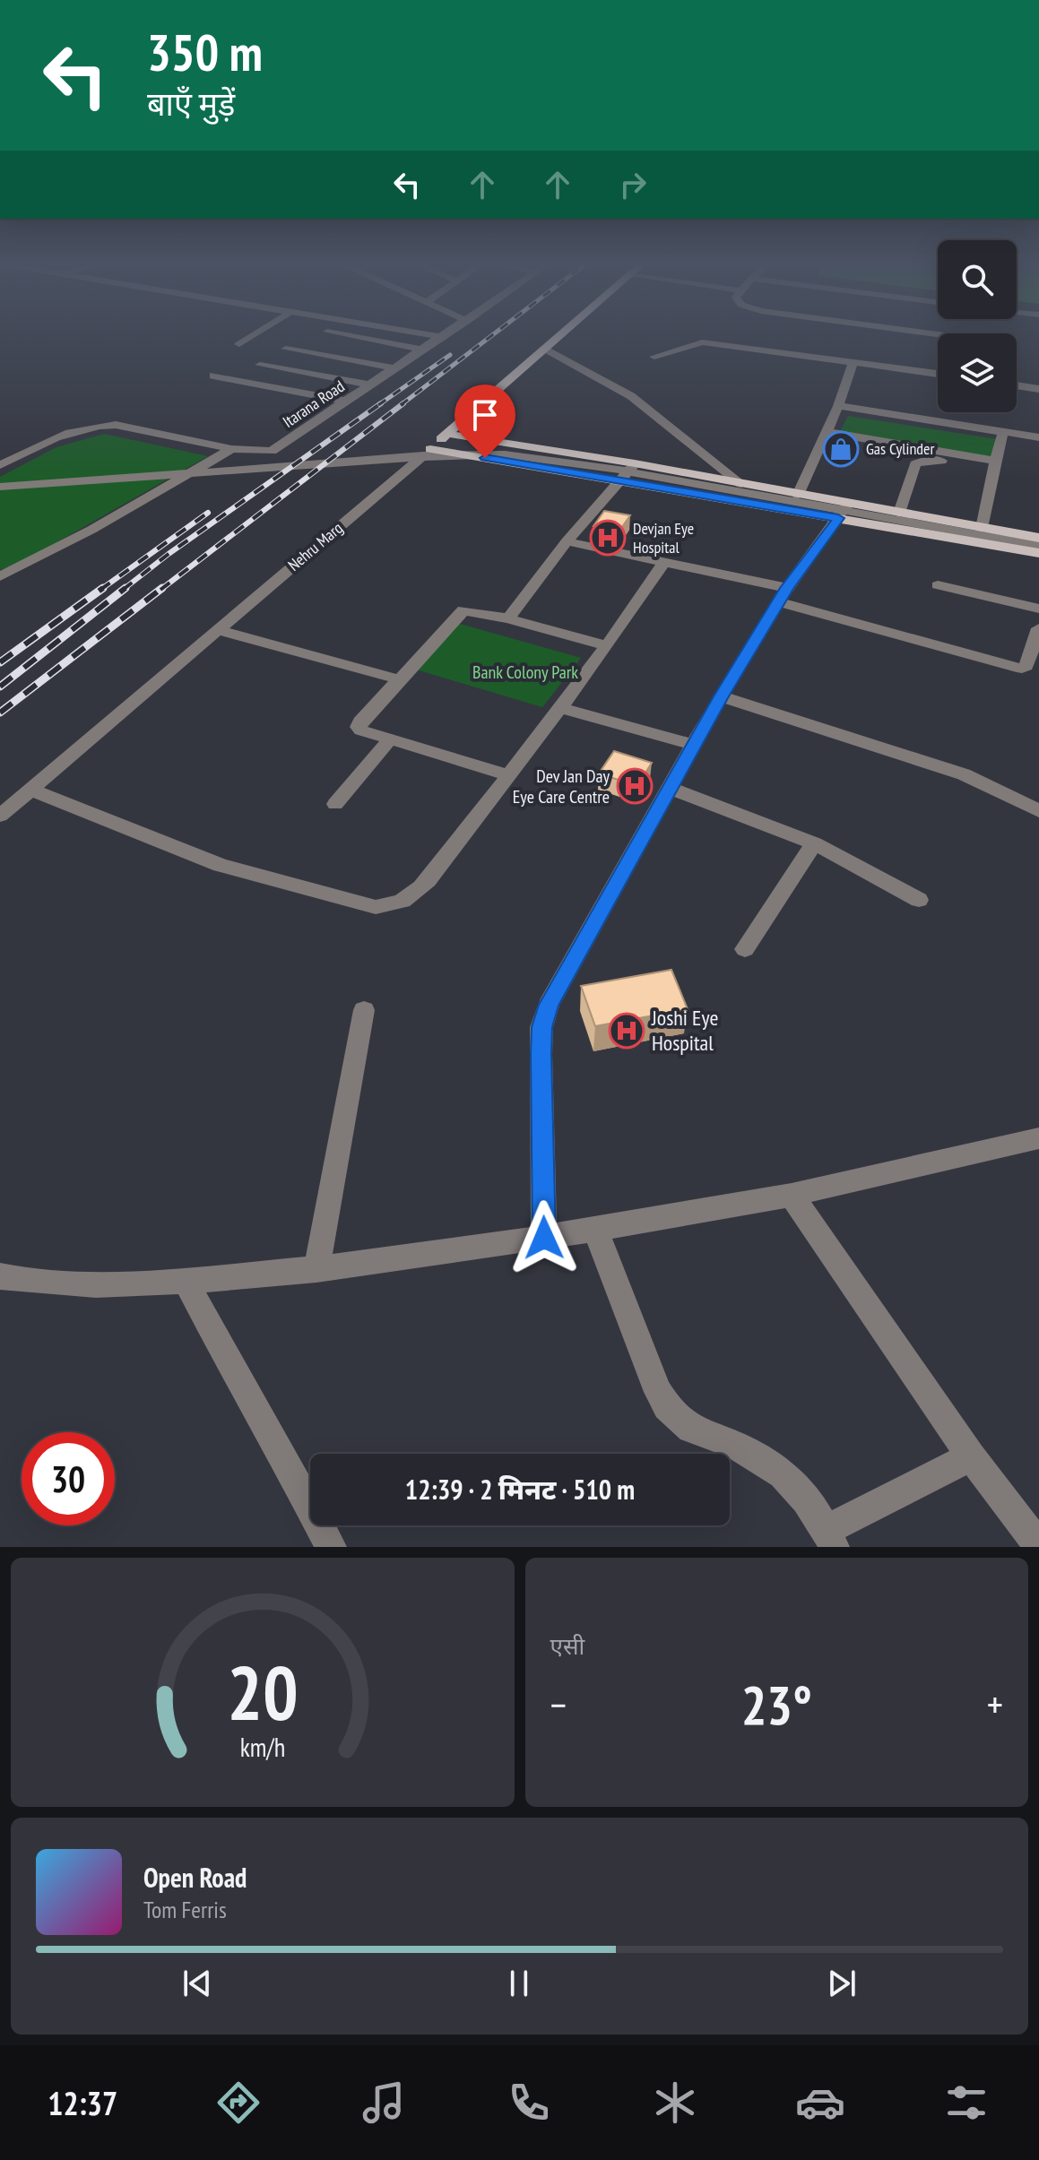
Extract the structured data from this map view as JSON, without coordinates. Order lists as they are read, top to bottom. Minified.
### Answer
{"streets":{"main road":["Nehru Marg"],"street":["Itarana Road"]},"parks":["Bank Colony Park"],"places":{"shop":["Gas Cylinder"],"hospital":["Devjan Eye Hospital","Dev Jan Day Eye Care Centre","Joshi Eye Hospital"]},"page":{"turn":["350 m","बाएँ मुड़ें"],"limit":"30","trip":"12:39 · 2 मिनट · 510 m","tile":"एसी","heat":["−","23°","+"],"song":["Open Road","Tom Ferris"],"tabs":"12:37","gauge":["20","km/h"]}}
